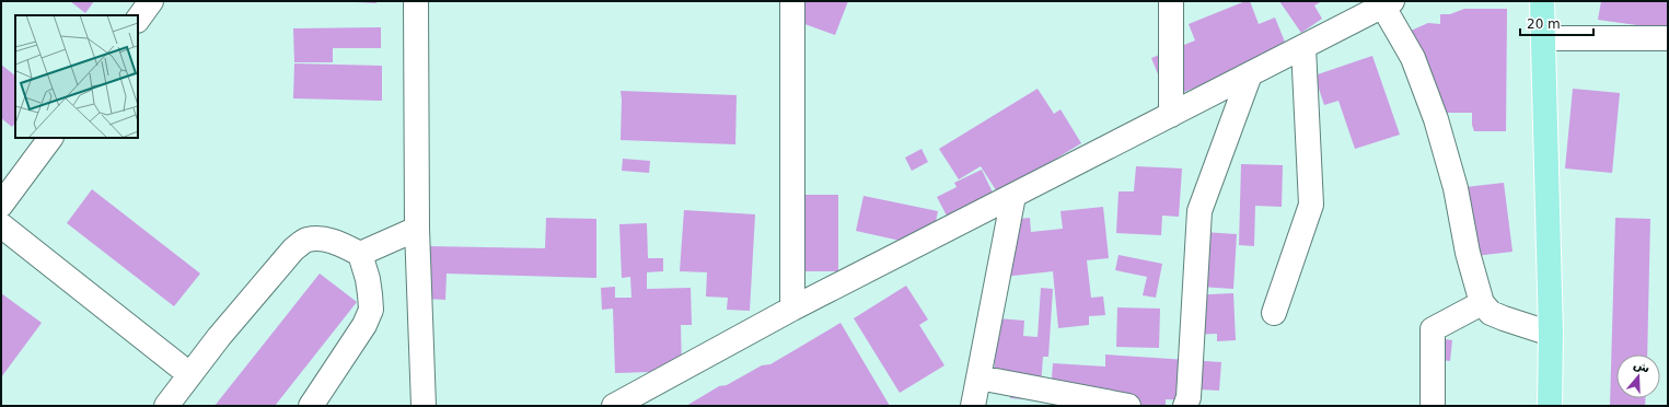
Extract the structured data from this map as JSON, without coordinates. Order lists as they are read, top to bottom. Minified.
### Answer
{"scale_bar":"20 m","north":"top"}
